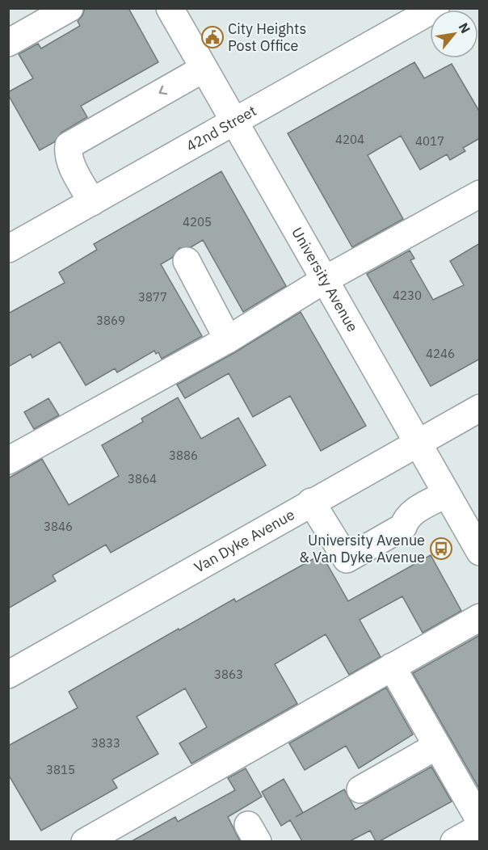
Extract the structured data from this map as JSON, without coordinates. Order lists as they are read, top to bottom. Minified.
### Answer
{"streets":{"street":["42nd Street","University Avenue","Van Dyke Avenue"]},"crossings":[["42nd Street","University Avenue"],["University Avenue","Van Dyke Avenue"]],"places":{"public building":["City Heights Post Office"],"bus stop":["University Avenue & Van Dyke Avenue"]},"house_numbers":["4204","4017","4205","4230","3877","3869","4246","3886","3864","3846","3863","3833","3815"],"north":"top right"}
